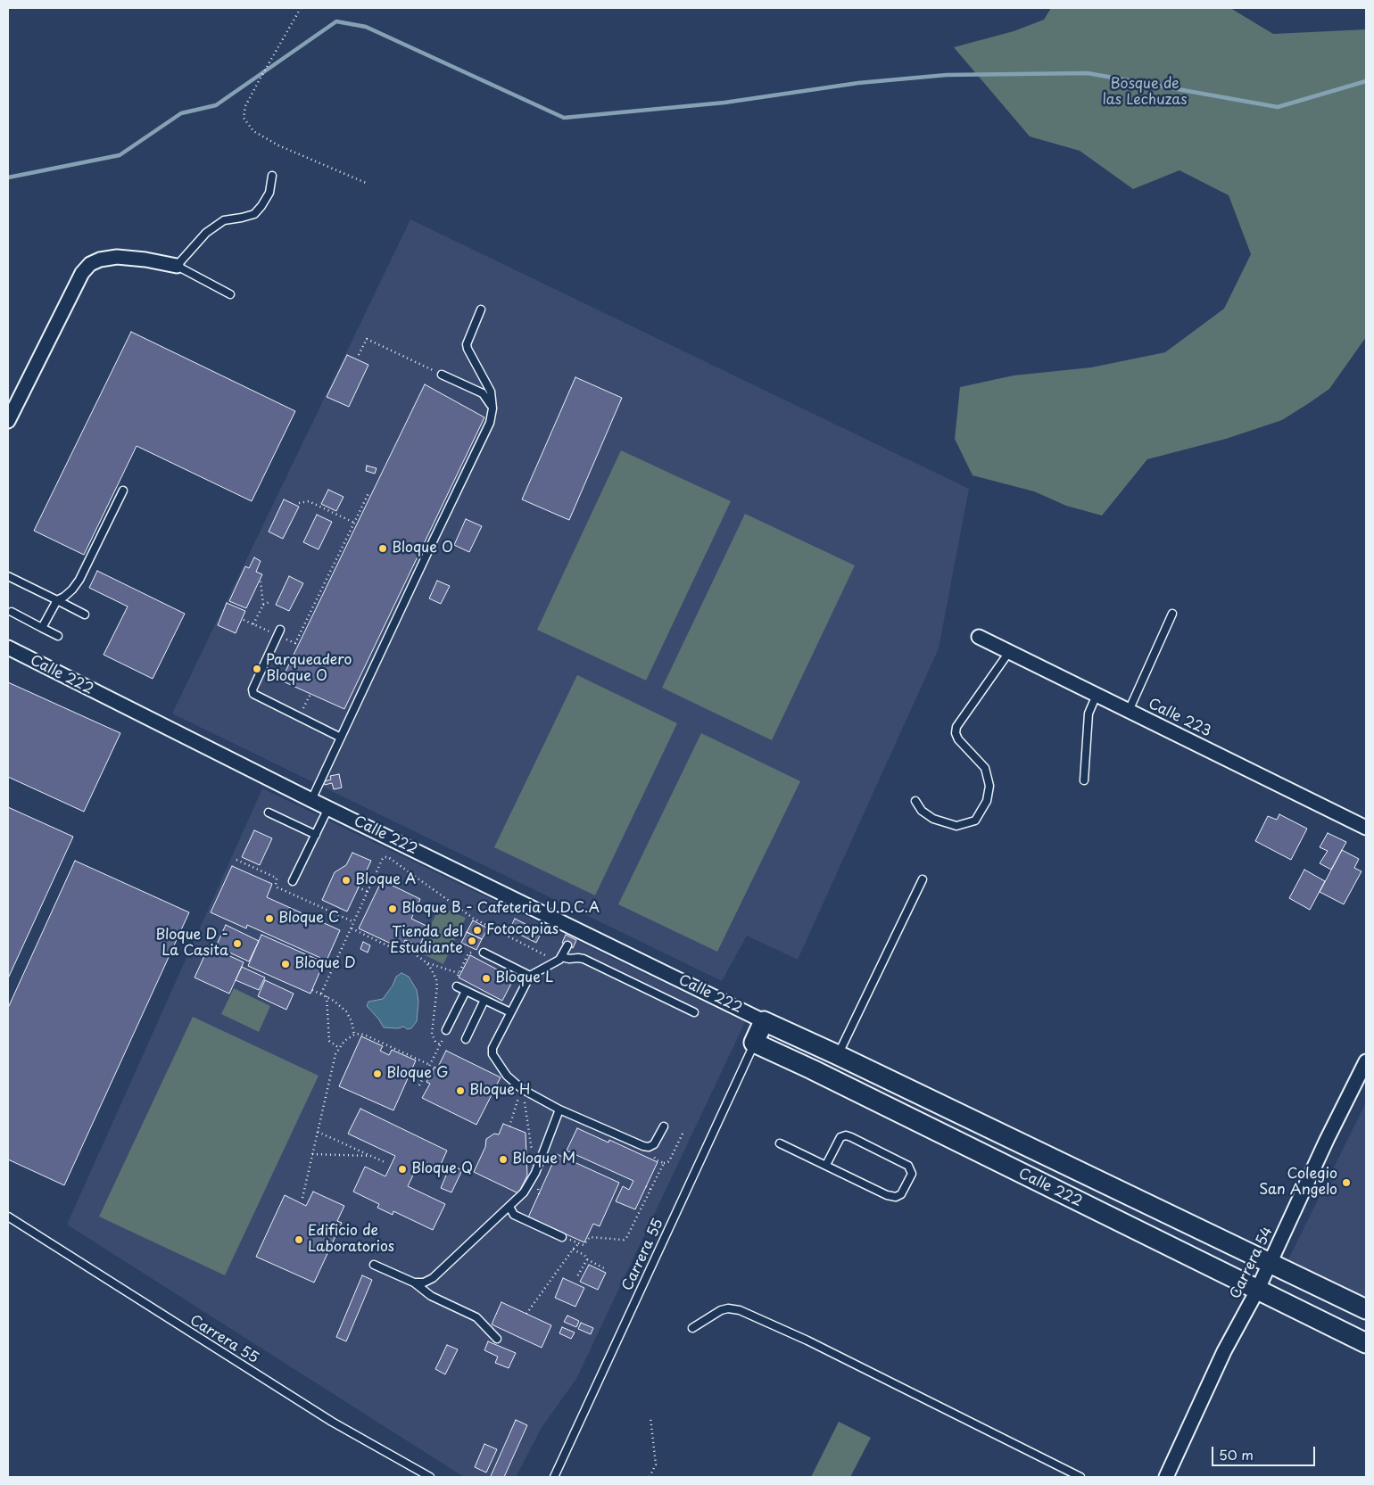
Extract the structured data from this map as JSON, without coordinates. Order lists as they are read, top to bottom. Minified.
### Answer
{"streets":{"street":["Calle 222","Calle 223","Carrera 54"],"lane":["Carrera 55"]},"crossings":[["Calle 222","Carrera 55"],["Calle 222","Carrera 54"]],"parks":["Bosque de las Lechuzas"],"places":["Bloque O","Parqueadero Bloque O","Bloque A","Bloque B - Cafeteria U.D.C.A","Bloque C","Fotocopias","Tienda del Estudiante","Bloque D - La Casita","Bloque D","Bloque L","Bloque G","Bloque H","Bloque M","Bloque Q","Colegio San Angelo","Edificio de Laboratorios"],"scale_bar":"50 m"}
